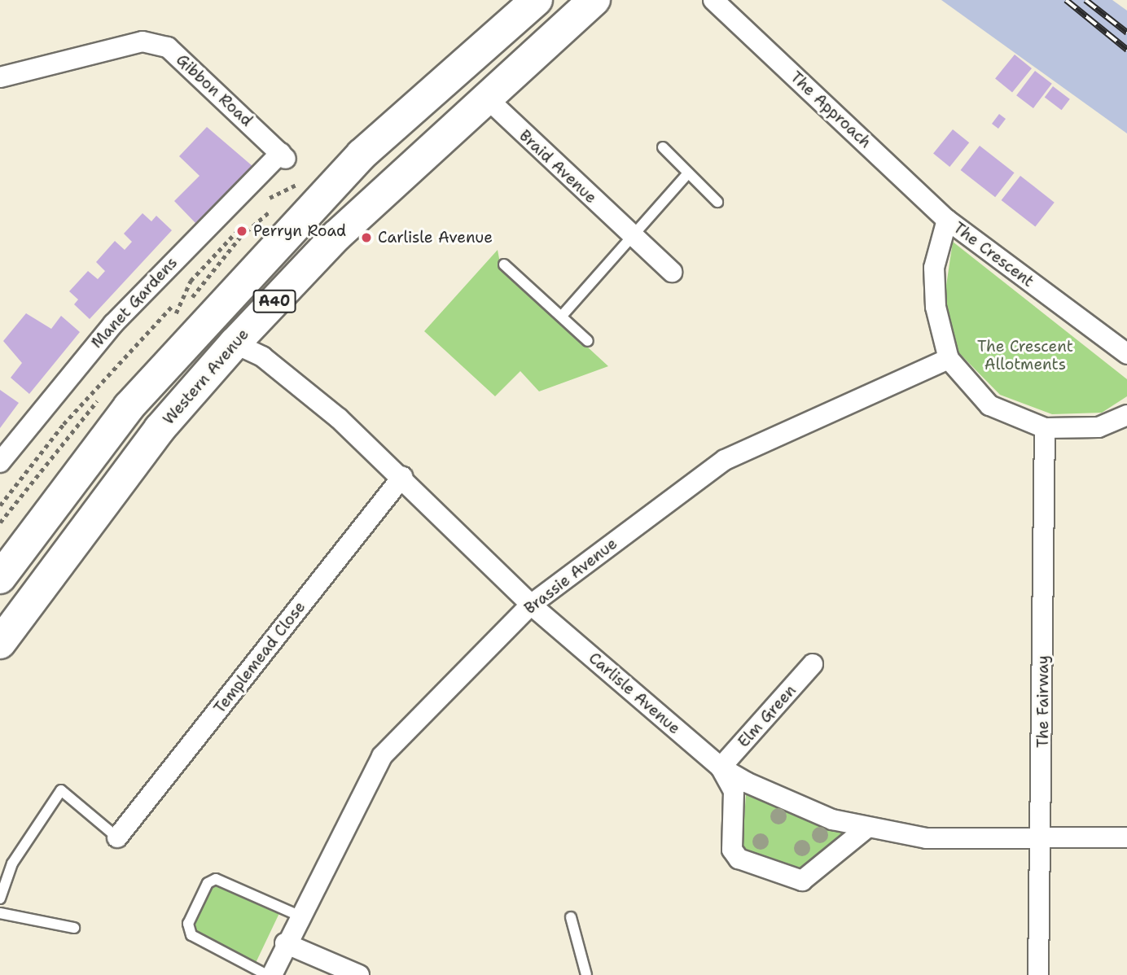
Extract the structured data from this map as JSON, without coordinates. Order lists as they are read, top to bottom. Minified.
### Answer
{"streets":{"highway":["A40","Western Avenue"],"street":["Gibbon Road","The Approach","Braid Avenue","The Crescent","Manet Gardens","Brassie Avenue","Templemead Close","Carlisle Avenue","The Fairway","Elm Green"]},"crossings":[["Gibbon Road","Manet Gardens"],["The Approach","The Crescent"],["Braid Avenue","Western Avenue"],["The Crescent","Brassie Avenue"],["The Crescent","The Fairway"],["Western Avenue","Carlisle Avenue"],["Brassie Avenue","Carlisle Avenue"],["Templemead Close","Carlisle Avenue"],["Carlisle Avenue","The Fairway"],["Carlisle Avenue","Elm Green"]],"parks":["The Crescent Allotments"],"places":["Perryn Road","Carlisle Avenue"]}
